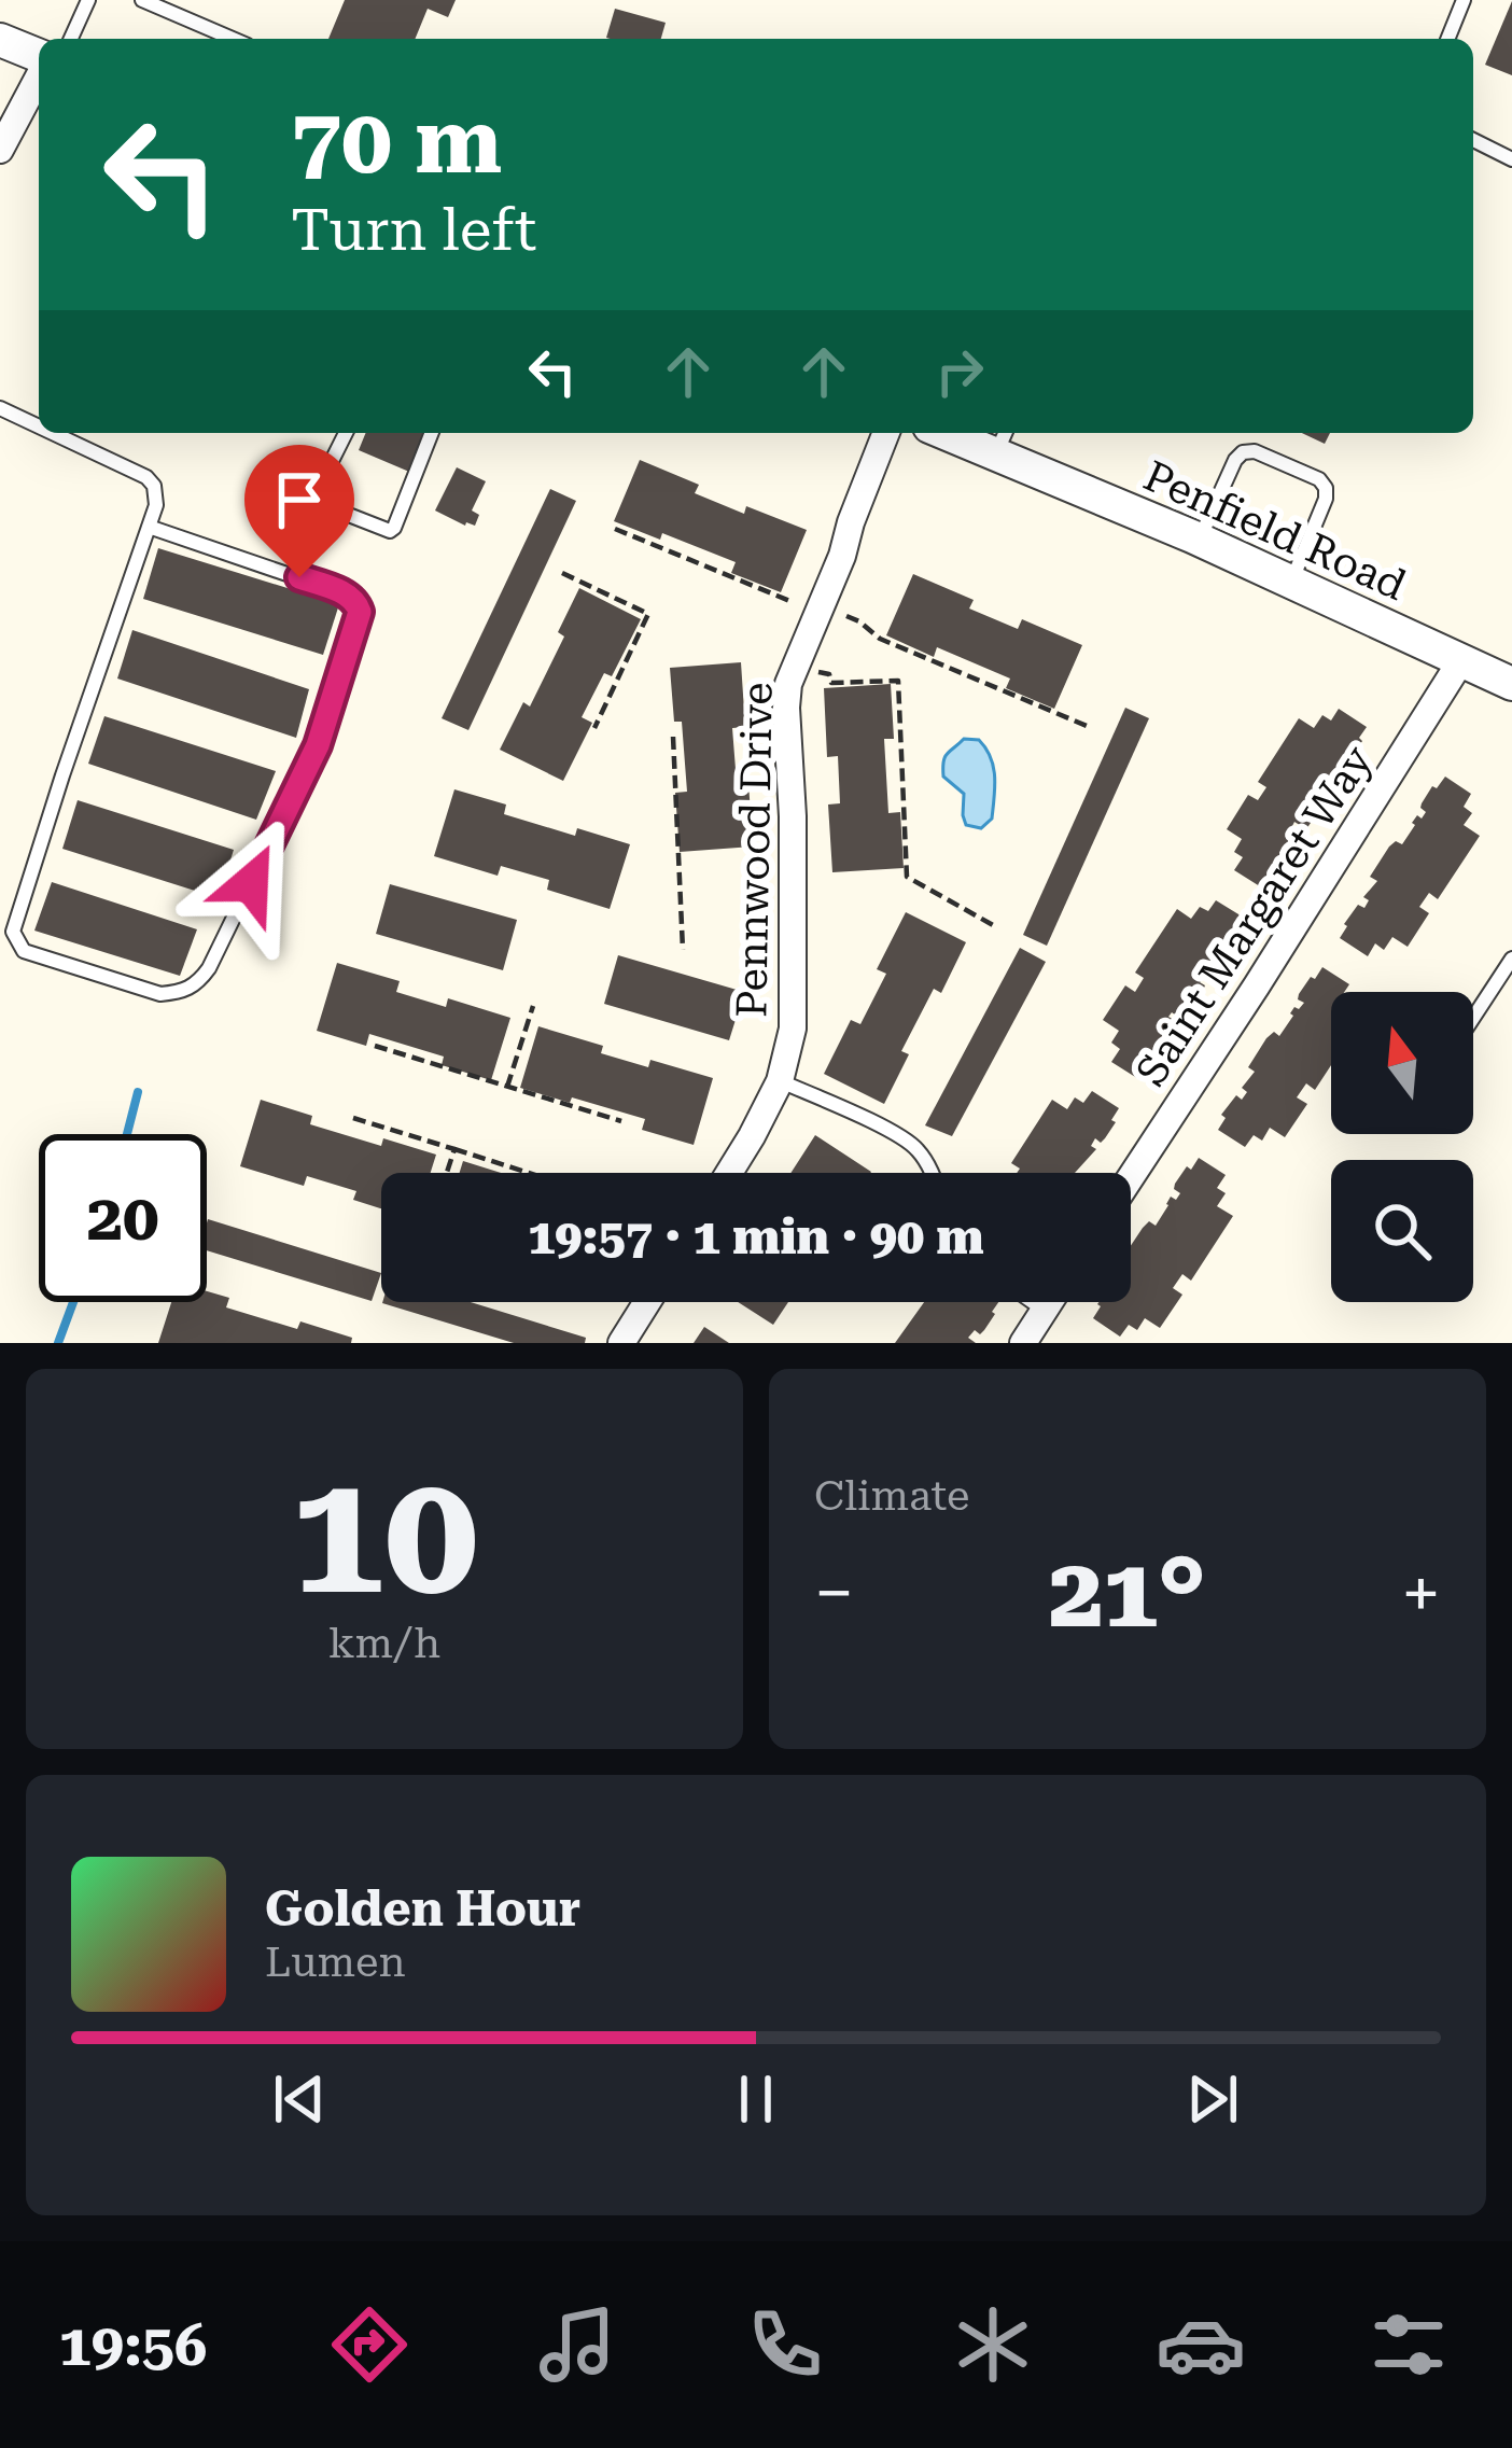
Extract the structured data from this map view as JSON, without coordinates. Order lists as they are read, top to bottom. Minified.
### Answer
{"streets":{"street":["Penfield Road","Pennwood Drive","Saint Margaret Way"]},"crossings":[["Penfield Road","Saint Margaret Way"]],"north":"top","page":{"turn":["70 m","Turn left"],"limit":"20","trip":"19:57 · 1 min · 90 m","tile":[["10","km/h"],"Climate"],"heat":["−","21°","+"],"song":["Golden Hour","Lumen"],"tabs":"19:56"}}
